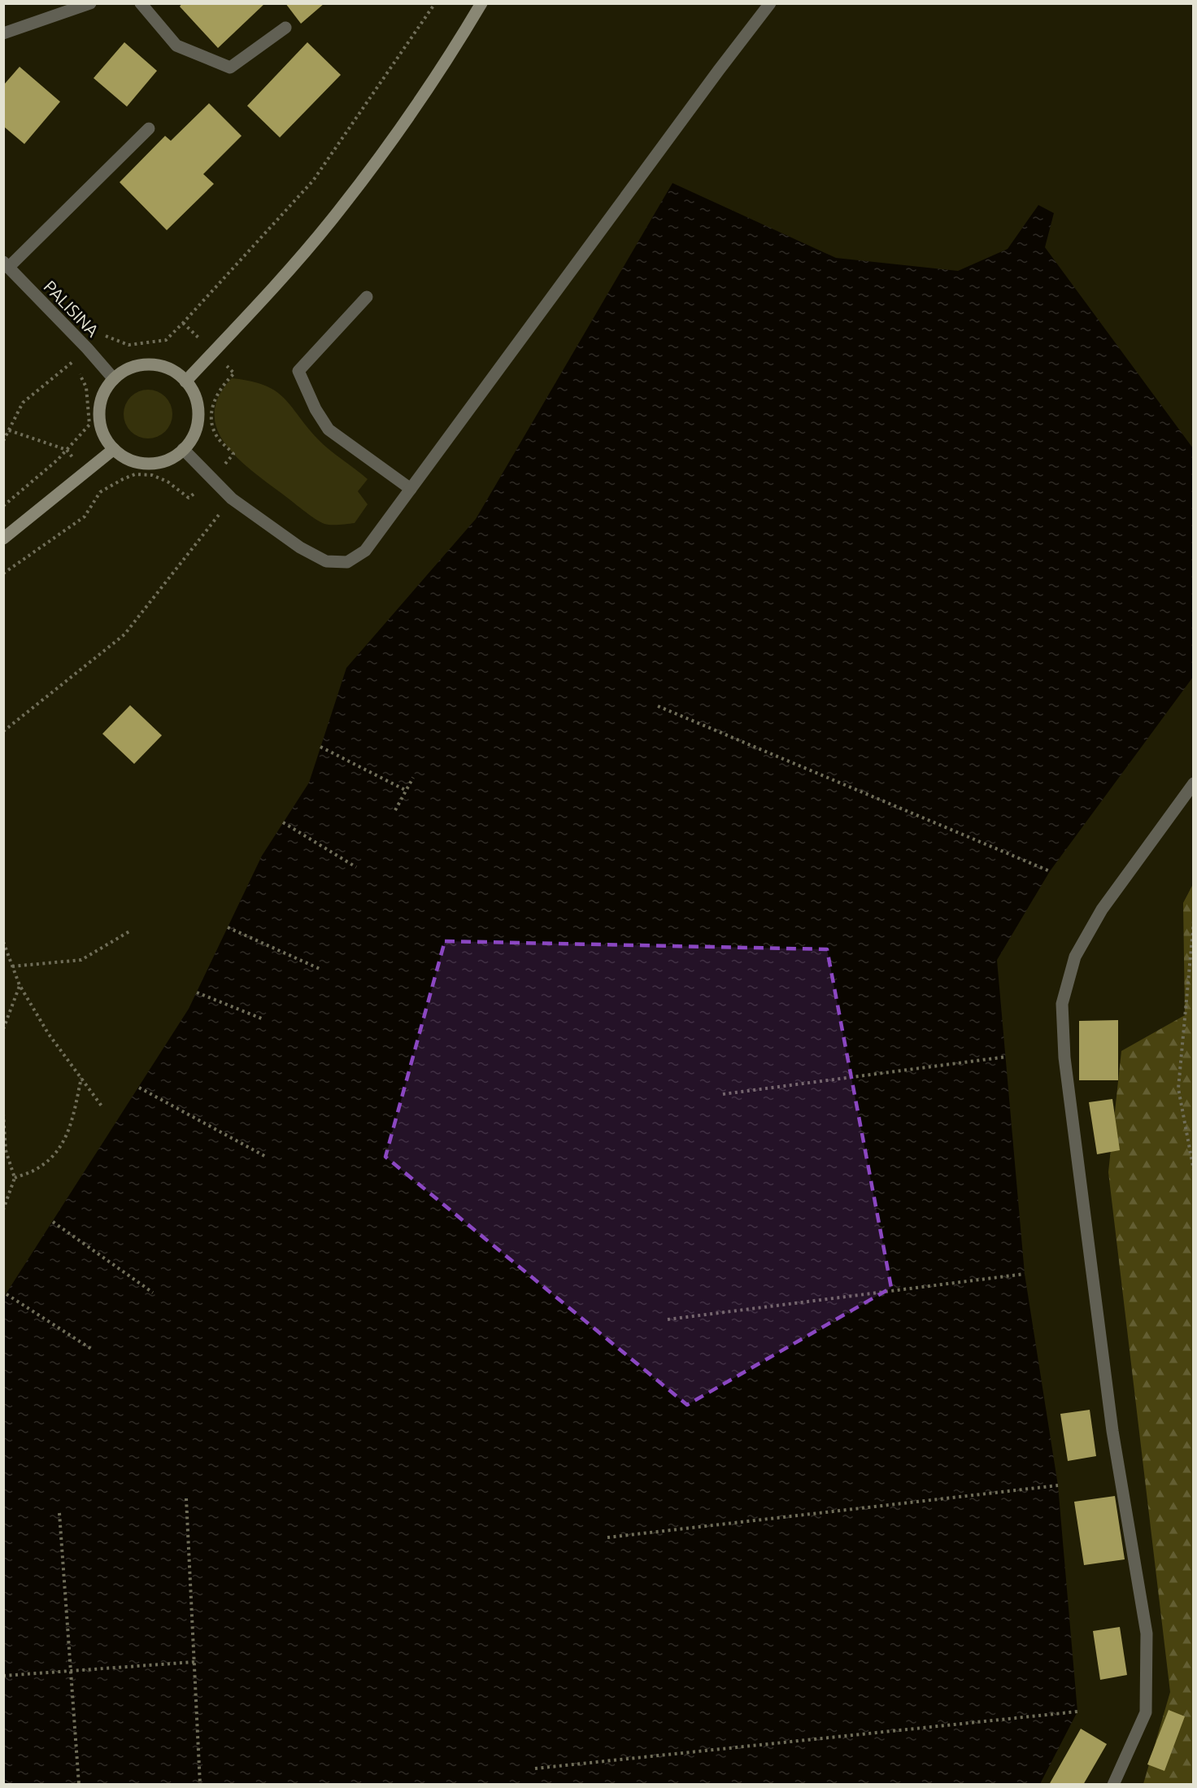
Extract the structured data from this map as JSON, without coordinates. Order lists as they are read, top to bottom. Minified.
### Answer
{"streets":{"street":["PALISINA"]}}
